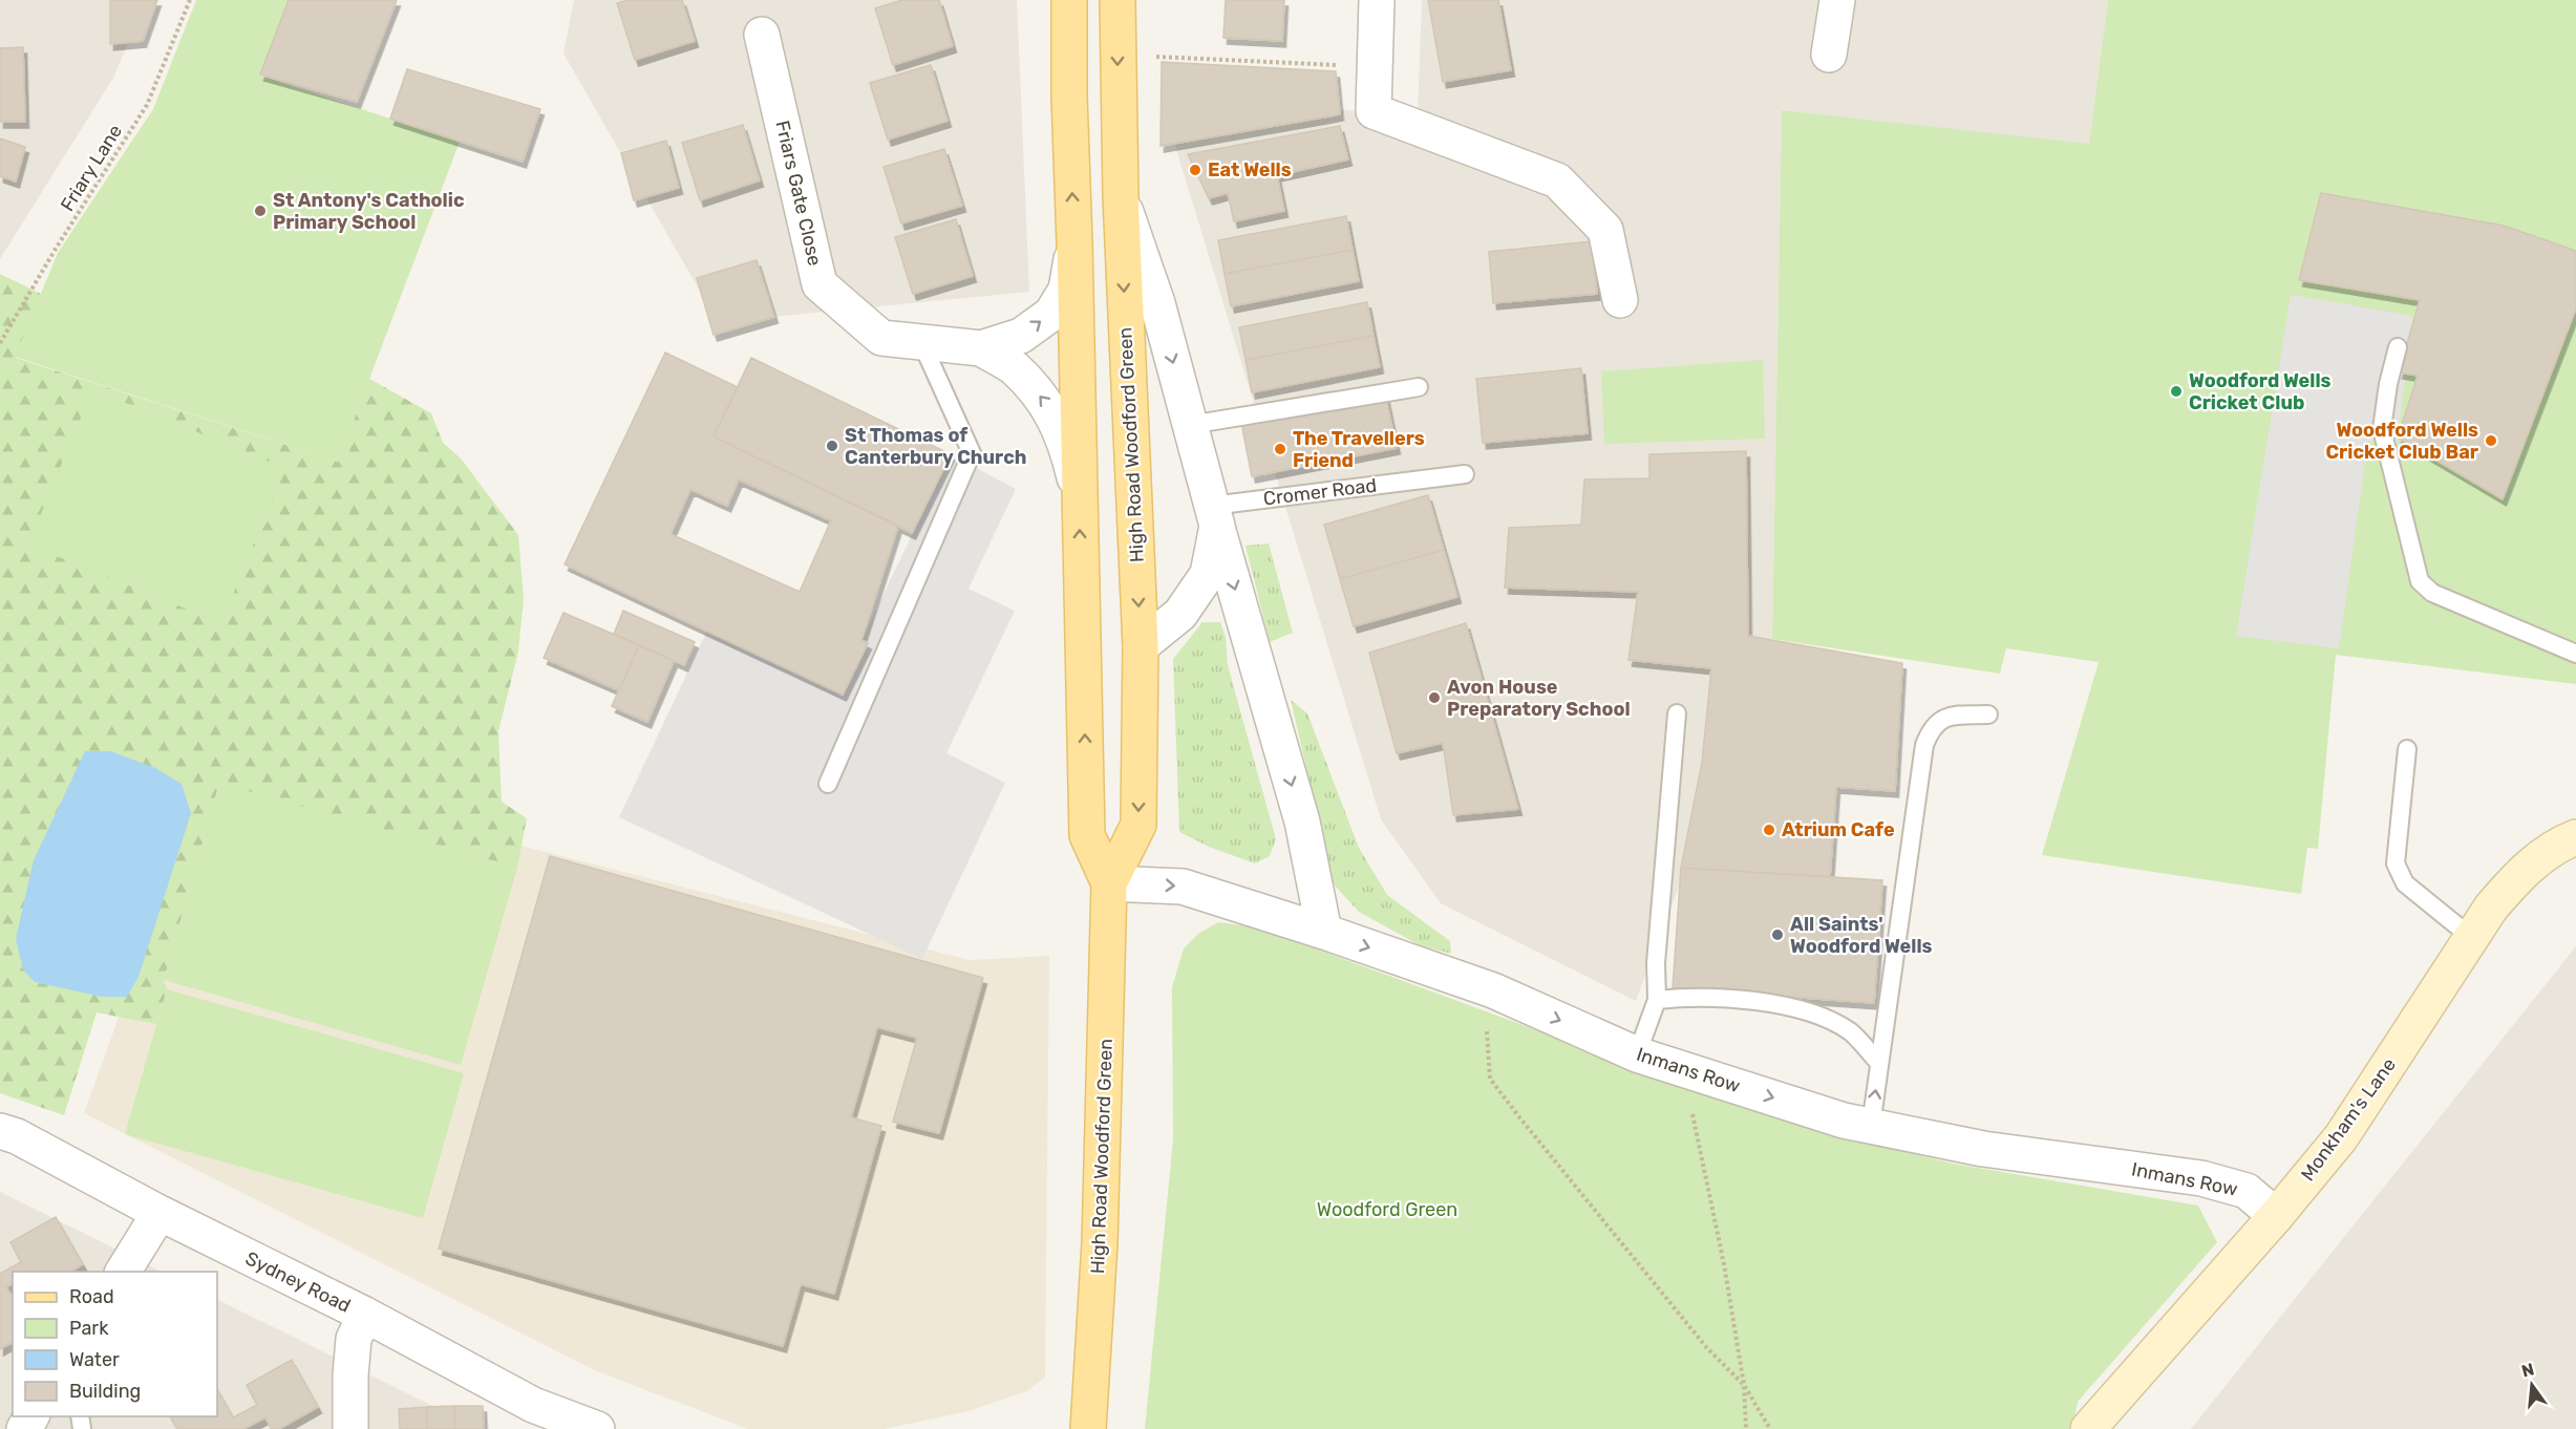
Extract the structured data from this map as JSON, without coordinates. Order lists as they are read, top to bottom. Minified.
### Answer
{"streets":{"main road":["High Road Woodford Green"],"street":["Friars Gate Close","Inmans Row","Monkham's Lane","Sydney Road"],"lane":["Cromer Road"],"path":["Friary Lane"]},"crossings":[["Friars Gate Close","High Road Woodford Green"],["High Road Woodford Green","Inmans Row"],["Inmans Row","Monkham's Lane"]],"one_way":["Inmans Row"],"parks":["Woodford Green"],"places":["Eat Wells","St Antony's Catholic Primary School","Woodford Wells Cricket Club","Woodford Wells Cricket Club Bar","St Thomas of Canterbury Church","The Travellers Friend","Avon House Preparatory School","Atrium Cafe","All Saints' Woodford Wells"],"legend":["Road","Park","Water","Building"],"north":"top"}
